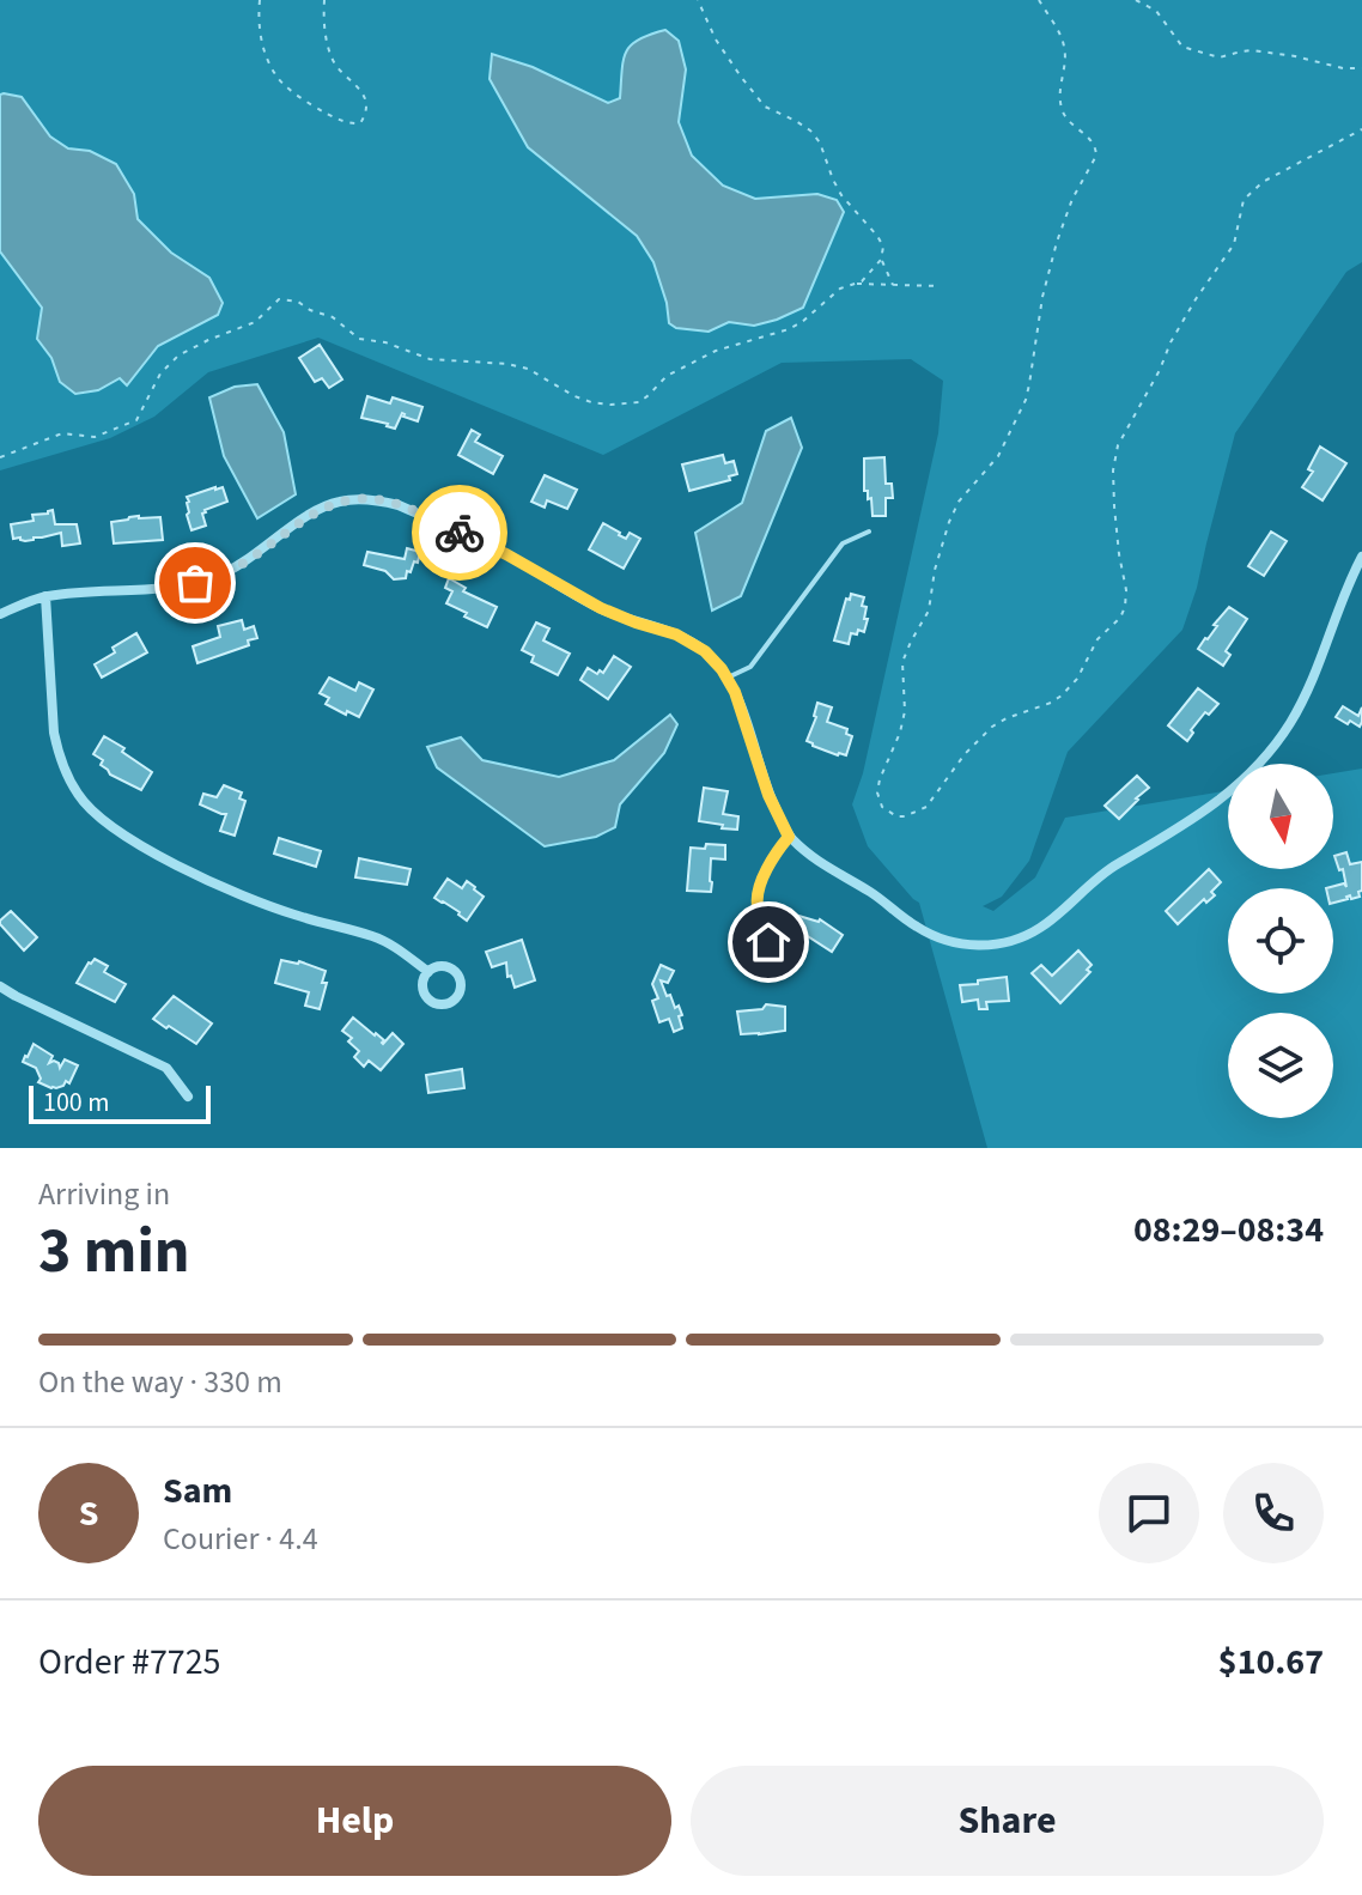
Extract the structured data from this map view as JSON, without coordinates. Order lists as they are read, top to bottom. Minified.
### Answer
{"scale_bar":"100 m","north":"bottom","page":{"scale":"100 m","heading":["3 min","Arriving in","08:29–08:34"],"panel":["Sam","Courier · 4.4","Order #7725","$10.67"],"bar":"On the way · 330 m","round":"S","buttons":["Help","Share"]}}
